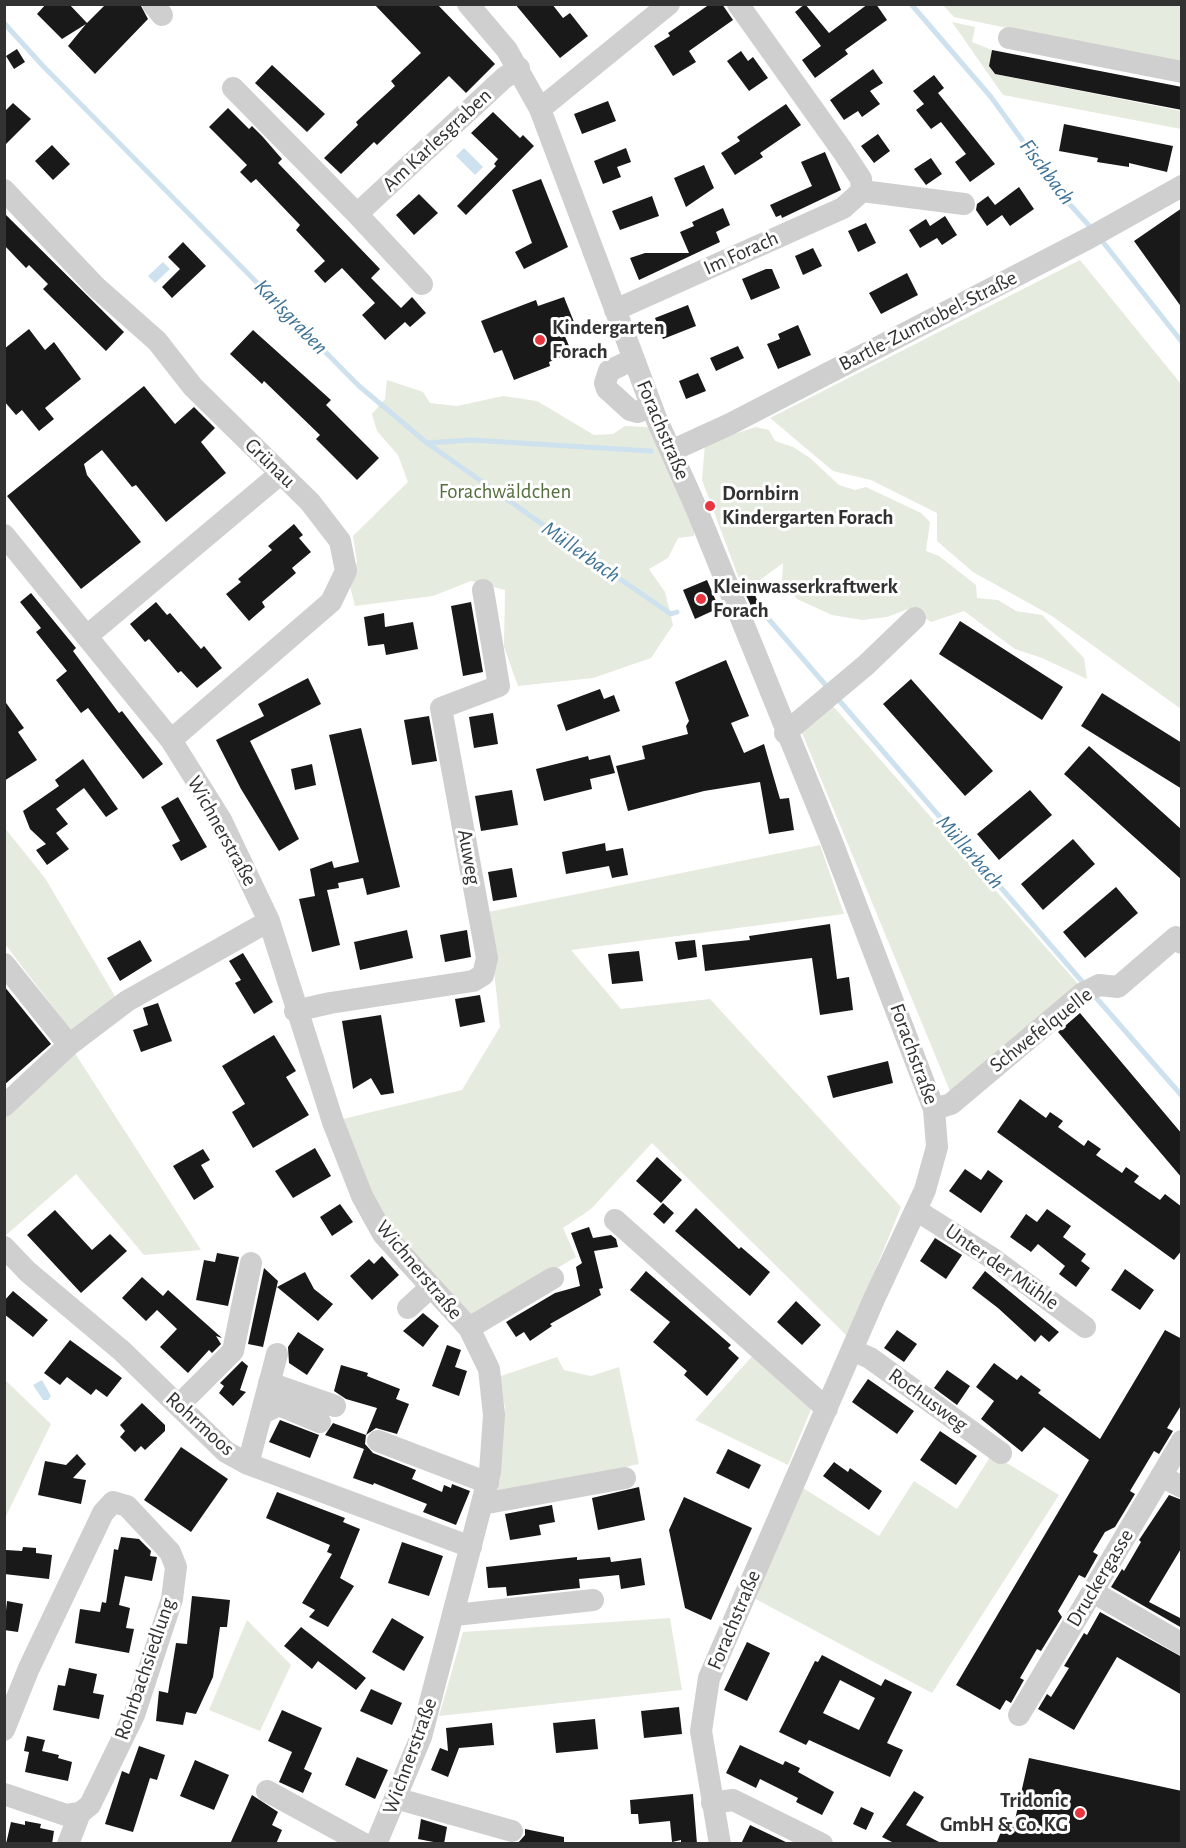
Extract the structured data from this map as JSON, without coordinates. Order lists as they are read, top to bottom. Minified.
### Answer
{"streets":{"street":["Am Karlesgraben","Im Forach","Bartle-Zumtobel-Straße","Forachstraße","Grünau","Wichnerstraße","Auweg","Schwefelquelle","Unter der Mühle","Rochusweg","Rohrmoos","Druckergasse","Rohrbachsiedlung"]},"crossings":[["Am Karlesgraben","Forachstraße"],["Im Forach","Forachstraße"],["Bartle-Zumtobel-Straße","Forachstraße"],["Forachstraße","Schwefelquelle"],["Forachstraße","Unter der Mühle"],["Forachstraße","Rochusweg"],["Grünau","Wichnerstraße"],["Wichnerstraße","Auweg"],["Wichnerstraße","Rohrmoos"]],"water":["Fischbach","Karlsgraben","Müllerbach"],"parks":["Forachwäldchen"],"places":["Kindergarten Forach","Dornbirn Kindergarten Forach","Kleinwasserkraftwerk Forach","Tridonic GmbH & Co. KG"]}
